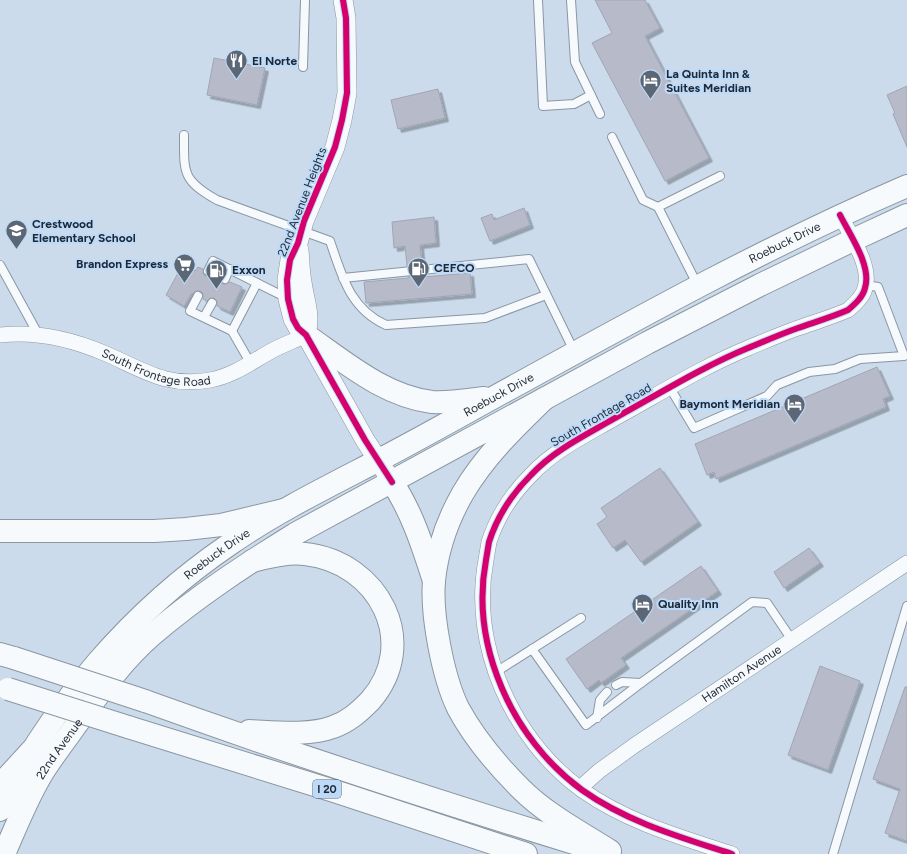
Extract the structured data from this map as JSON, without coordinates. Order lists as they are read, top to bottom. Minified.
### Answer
{"streets":{"main road":["Roebuck Drive","22nd Avenue","I 20"],"street":["22nd Avenue Heights","South Frontage Road","Hamilton Avenue"]},"crossings":[["22nd Avenue Heights","Roebuck Drive"],["22nd Avenue Heights","South Frontage Road"],["Roebuck Drive","22nd Avenue"],["South Frontage Road","Hamilton Avenue"]],"places":{"restaurant":["El Norte"],"hotel":["La Quinta Inn & Suites Meridian","Baymont Meridian","Quality Inn"],"school or university":["Crestwood Elementary School"],"supermarket":["Brandon Express"],"fuel station":["CEFCO","Exxon"]}}
